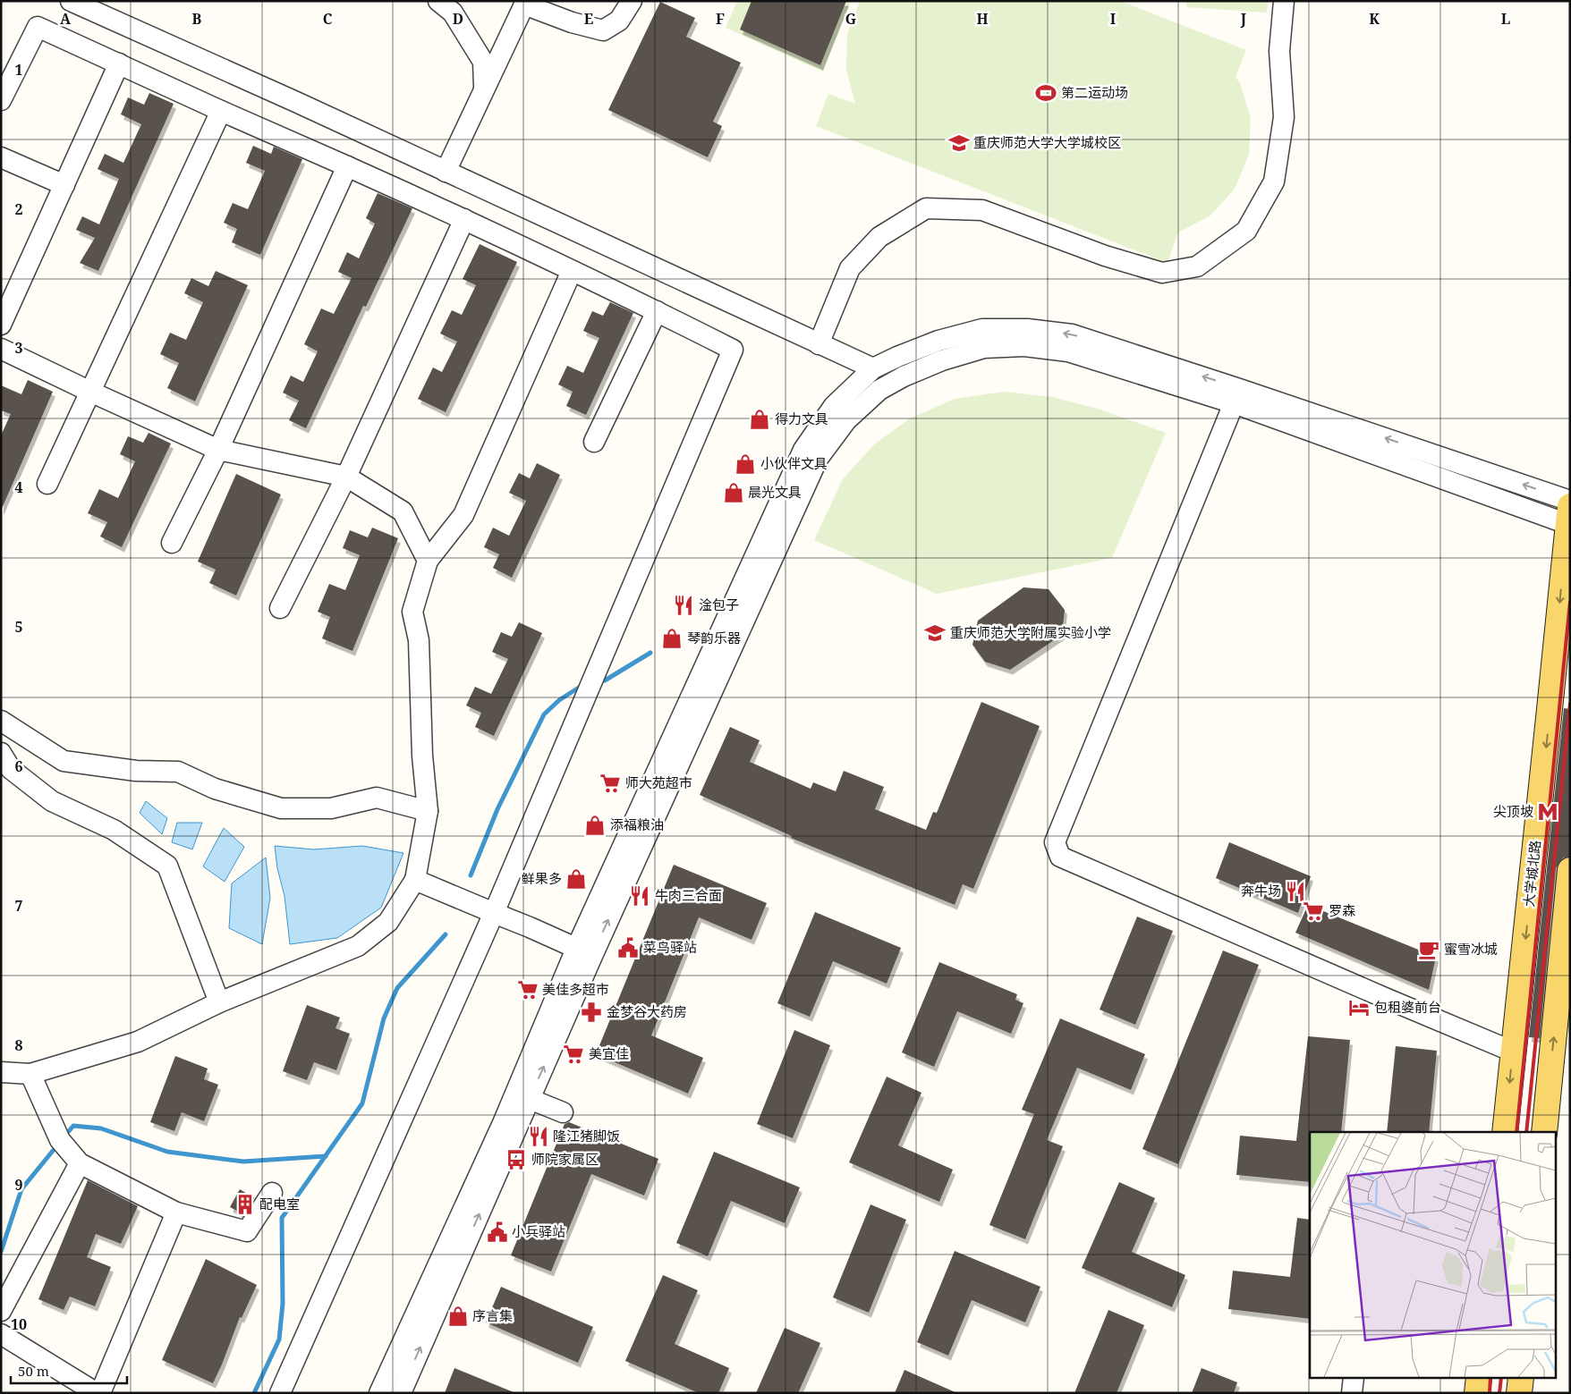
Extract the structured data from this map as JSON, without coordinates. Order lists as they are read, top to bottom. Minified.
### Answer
{"streets":{"main road":["大学城北路"]},"places":{"sports":["第二运动场"],"school or university":["重庆师范大学大学城校区","重庆师范大学附属实验小学"],"shop":["得力文具","小伙伴文具","晨光文具","琴韵乐器","添福粮油","鲜果多","序言集"],"restaurant":["淦包子","奔牛场","牛肉三合面","隆江猪脚饭"],"supermarket":["师大苑超市","罗森","美佳多超市","美宜佳"],"metro station":["尖顶坡"],"public building":["菜鸟驿站","小兵驿站"],"cafe":["蜜雪冰城"],"hotel":["包租婆前台"],"pharmacy":["金梦谷大药房"],"bus stop":["师院家属区"],"building":["配电室"]},"scale_bar":"50 m","grid":{"columns":["A","B","C","D","E","F","G","H","I","J","K","L"],"rows":["1","2","3","4","5","6","7","8","9","10"]}}
